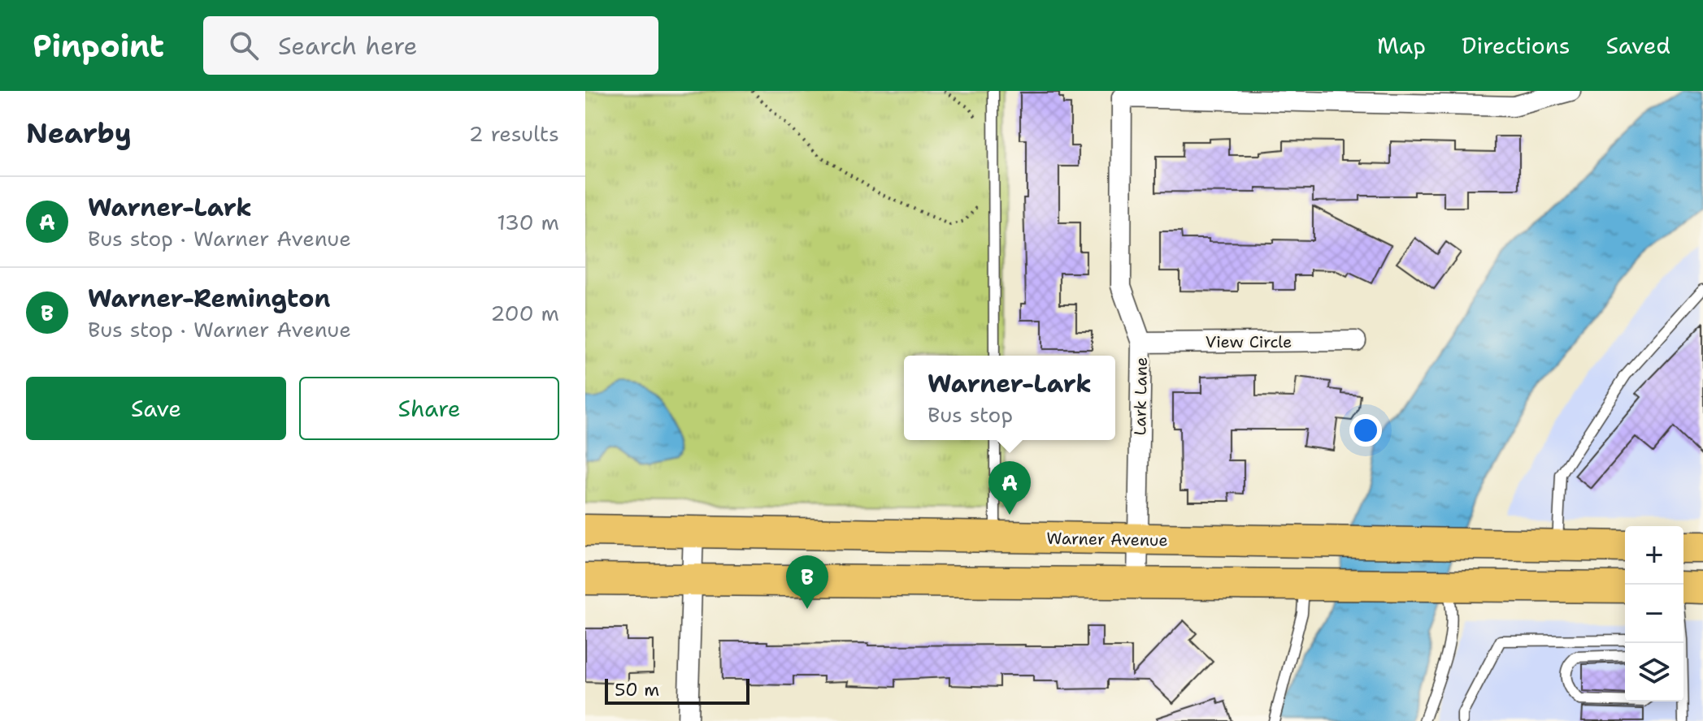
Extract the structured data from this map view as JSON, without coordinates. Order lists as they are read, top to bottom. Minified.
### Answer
{"streets":{"main road":["Warner Avenue"],"street":["View Circle","Lark Lane"]},"crossings":[["View Circle","Lark Lane"],["Lark Lane","Warner Avenue"]],"scale_bar":"50 m","page":{"header":"Pinpoint","search":"Search here","nav":["Map","Directions","Saved"],"heading":["Nearby","2 results"],"list":[{"mark":"A","name":"Warner-Lark","note":"Bus stop · Warner Avenue","value":"130 m"},{"mark":"B","name":"Warner-Remington","note":"Bus stop · Warner Avenue","value":"200 m"}],"popup":["Warner-Lark","Bus stop"],"buttons":["Save","Share"],"pins":["A","B"],"map_buttons":["+","−"],"scale":"50 m"}}
